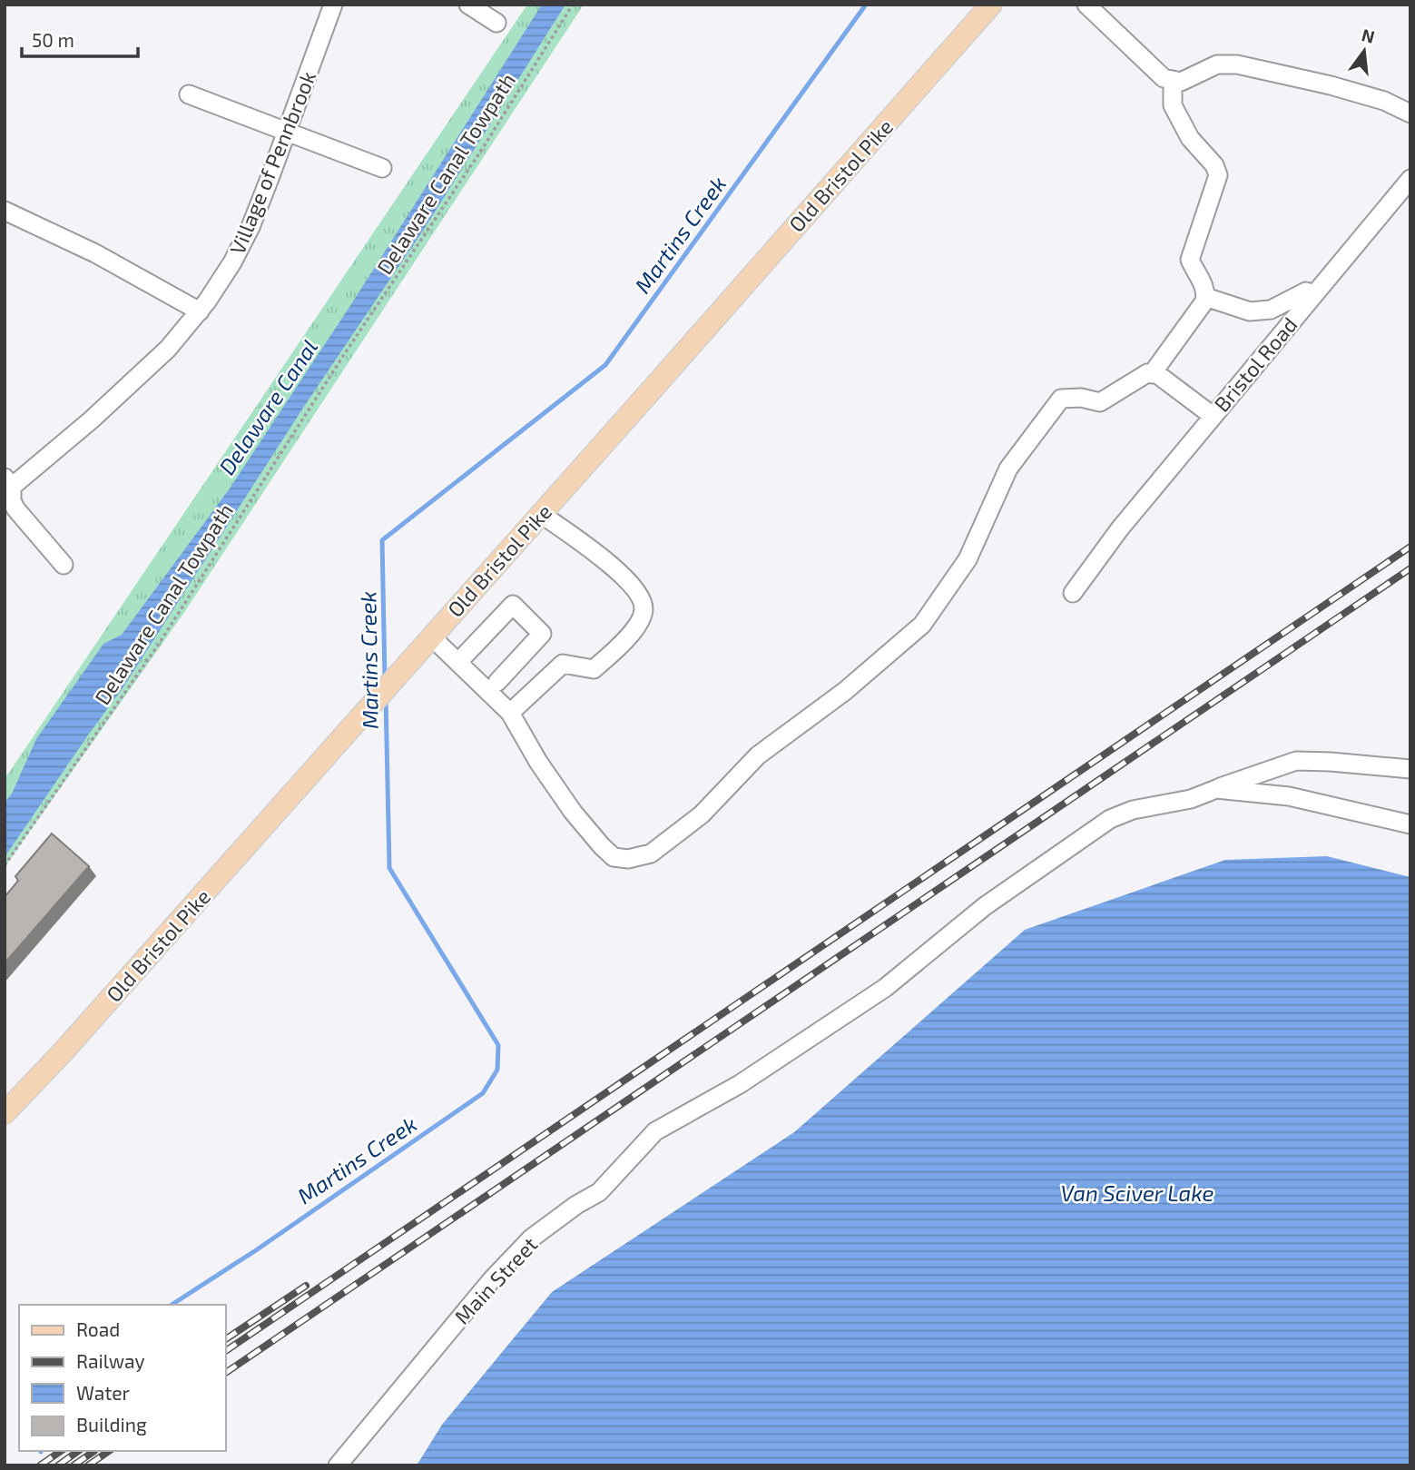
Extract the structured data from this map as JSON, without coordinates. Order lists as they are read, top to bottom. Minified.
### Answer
{"streets":{"main road":["Old Bristol Pike"],"street":["Village of Pennbrook","Bristol Road","Main Street"],"path":["Delaware Canal Towpath"]},"water":["Martins Creek","Delaware Canal","Van Sciver Lake"],"legend":["Road","Railway","Water","Building"],"scale_bar":"50 m","north":"top"}
